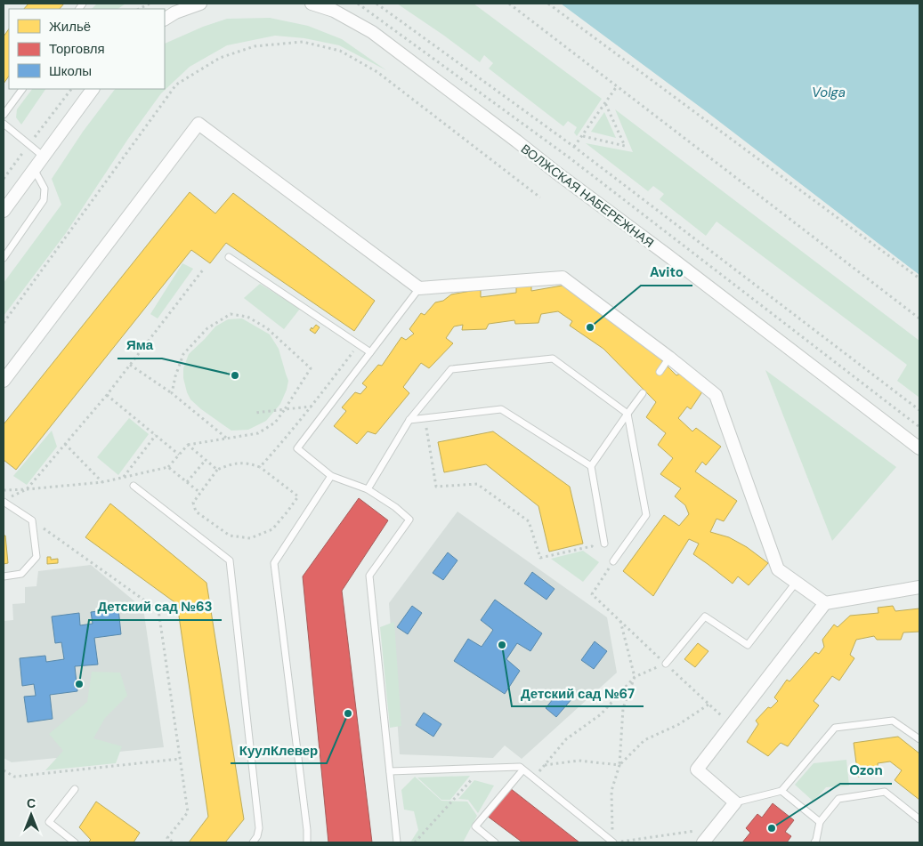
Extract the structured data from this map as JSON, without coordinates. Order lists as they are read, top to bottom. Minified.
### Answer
{"streets":{"street":["ВОЛЖСКАЯ НАБЕРЕЖНАЯ"]},"water":["Volga"],"places":["Avito","Яма","Детский сад №67","Детский сад №63","КуулКлевер","Ozon"],"legend":["Жильё","Торговля","Школы"],"north":"top"}
